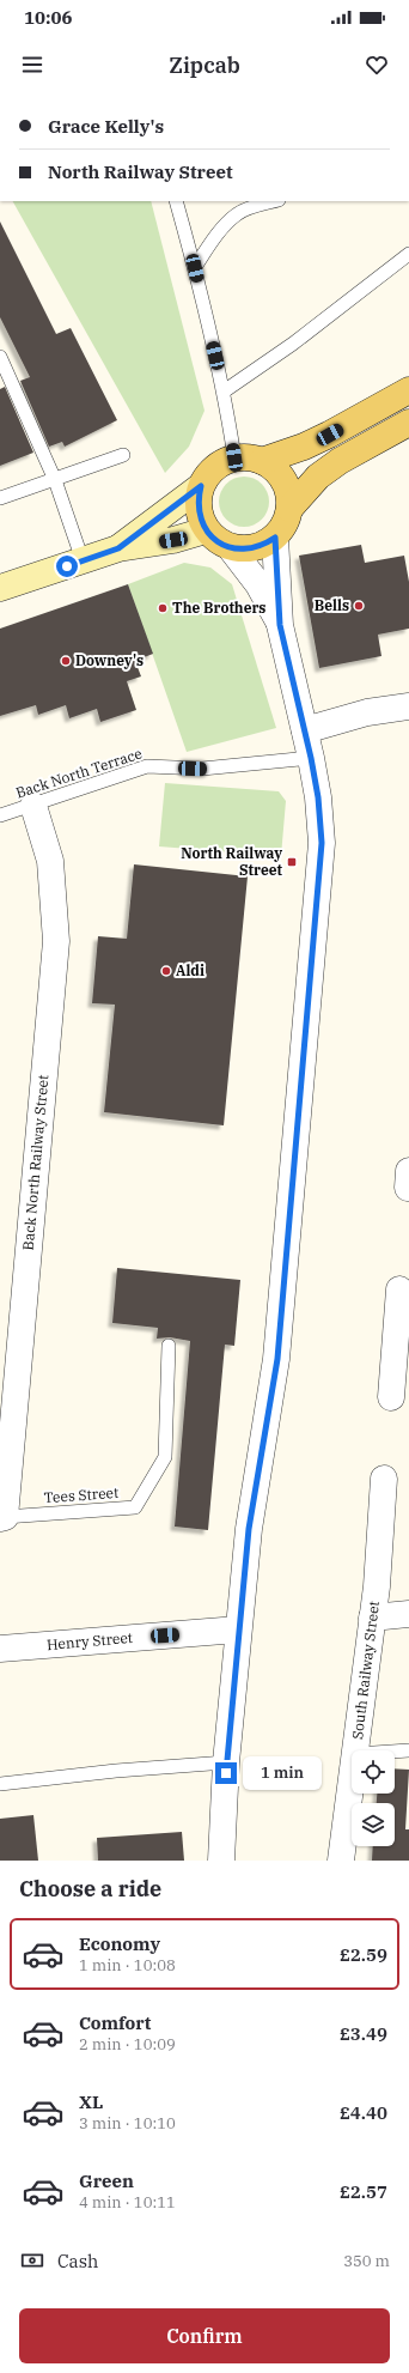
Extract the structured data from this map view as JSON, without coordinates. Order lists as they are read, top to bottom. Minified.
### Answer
{"streets":{"street":["Back North Railway Street","Henry Street","South Railway Street"],"lane":["Back North Terrace","Tees Street"]},"crossings":[["Back North Terrace","Back North Railway Street"],["Back North Railway Street","Tees Street"]],"places":{"other":["Bells","The Brothers","Downey's","Aldi"],"transit":["North Railway Street"]},"page":{"status":"10:06","header":"Zipcab","banner":["Grace Kelly's","North Railway Street"],"bubble":"1 min","heading":"Choose a ride","list":[{"name":"Economy","note":"1 min · 10:08","value":"£2.59"},{"name":"Comfort","note":"2 min · 10:09","value":"£3.49"},{"name":"XL","note":"3 min · 10:10","value":"£4.40"},{"name":"Green","note":"4 min · 10:11","value":"£2.57"}],"pay":["Cash","350 m"],"buttons":"Confirm"}}
